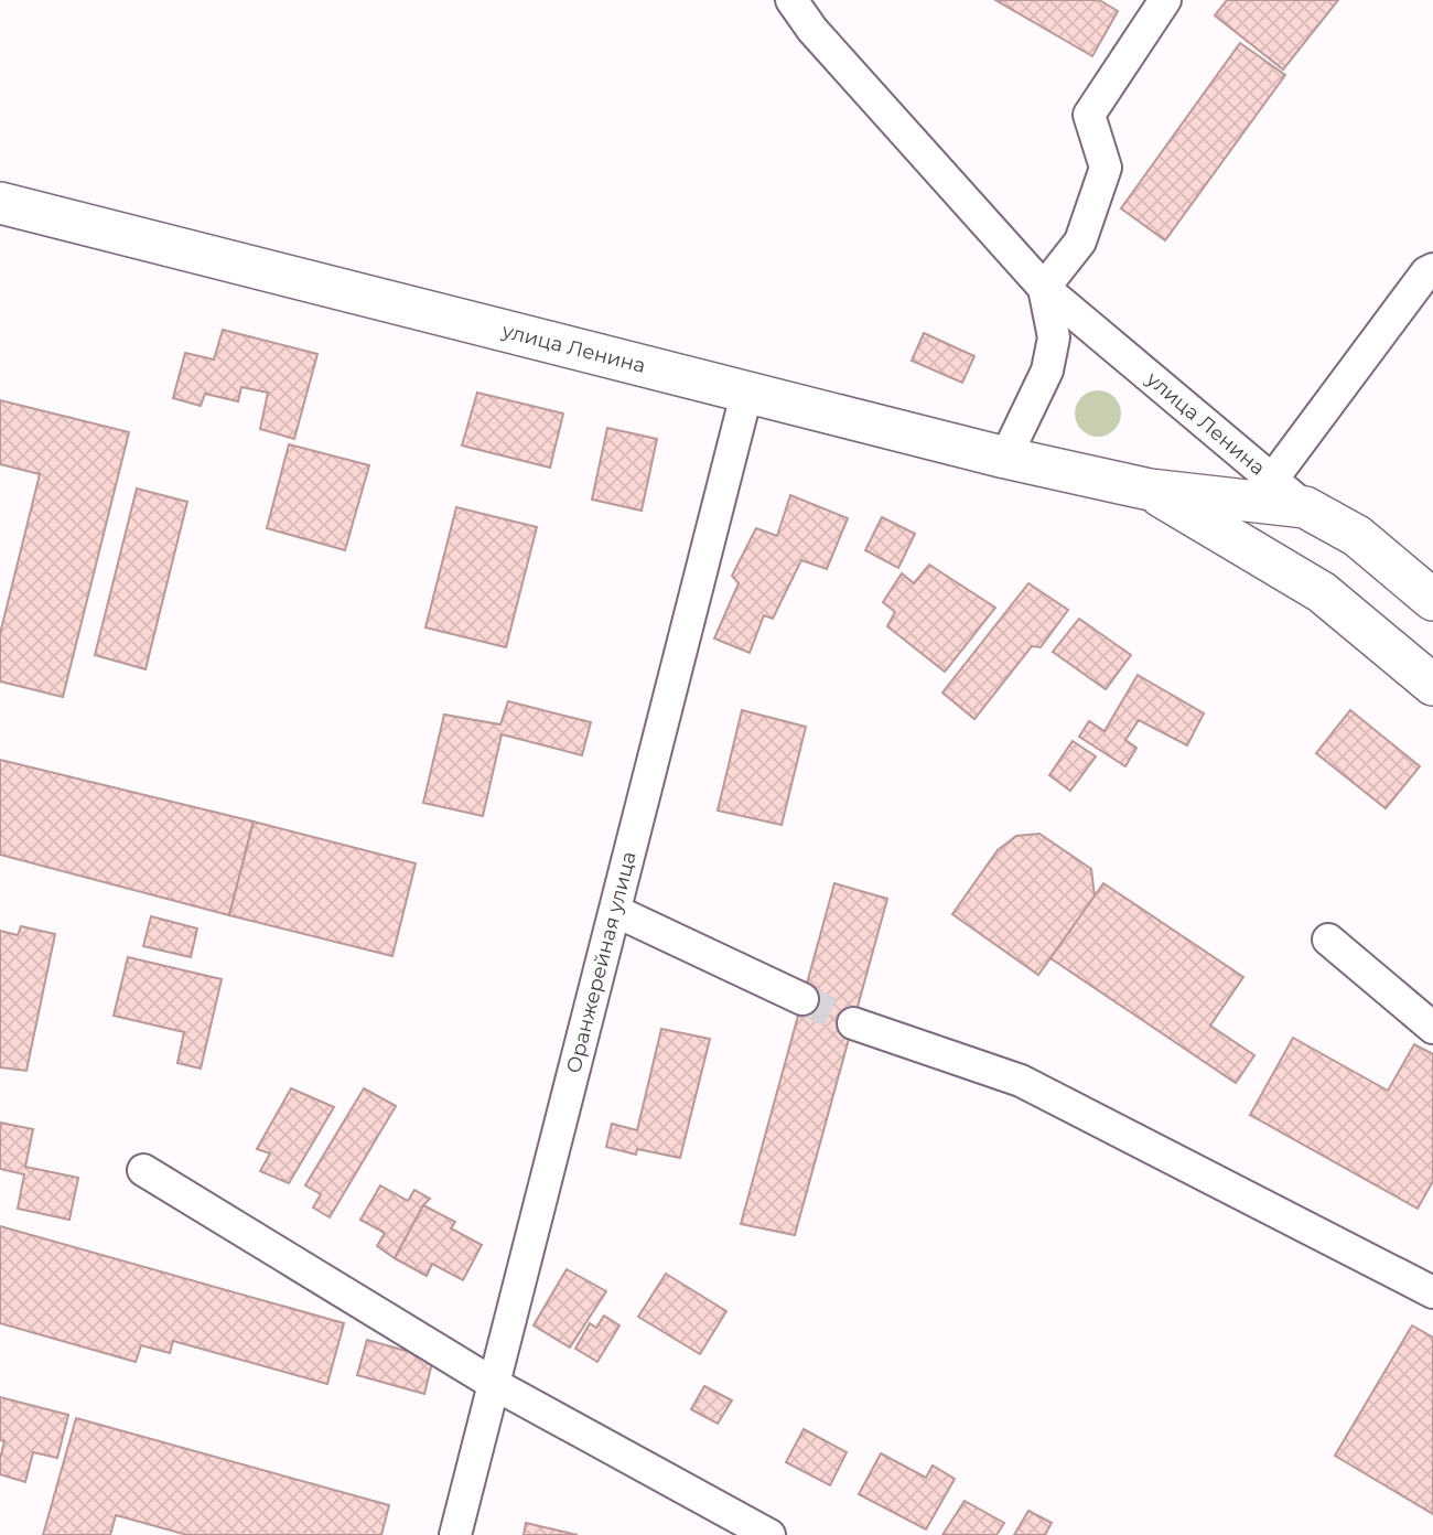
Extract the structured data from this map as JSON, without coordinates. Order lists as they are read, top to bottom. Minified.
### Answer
{"streets":{"main road":["улица Ленина"],"street":["Оранжерейная улица"]},"crossings":[["улица Ленина","Оранжерейная улица"]]}
